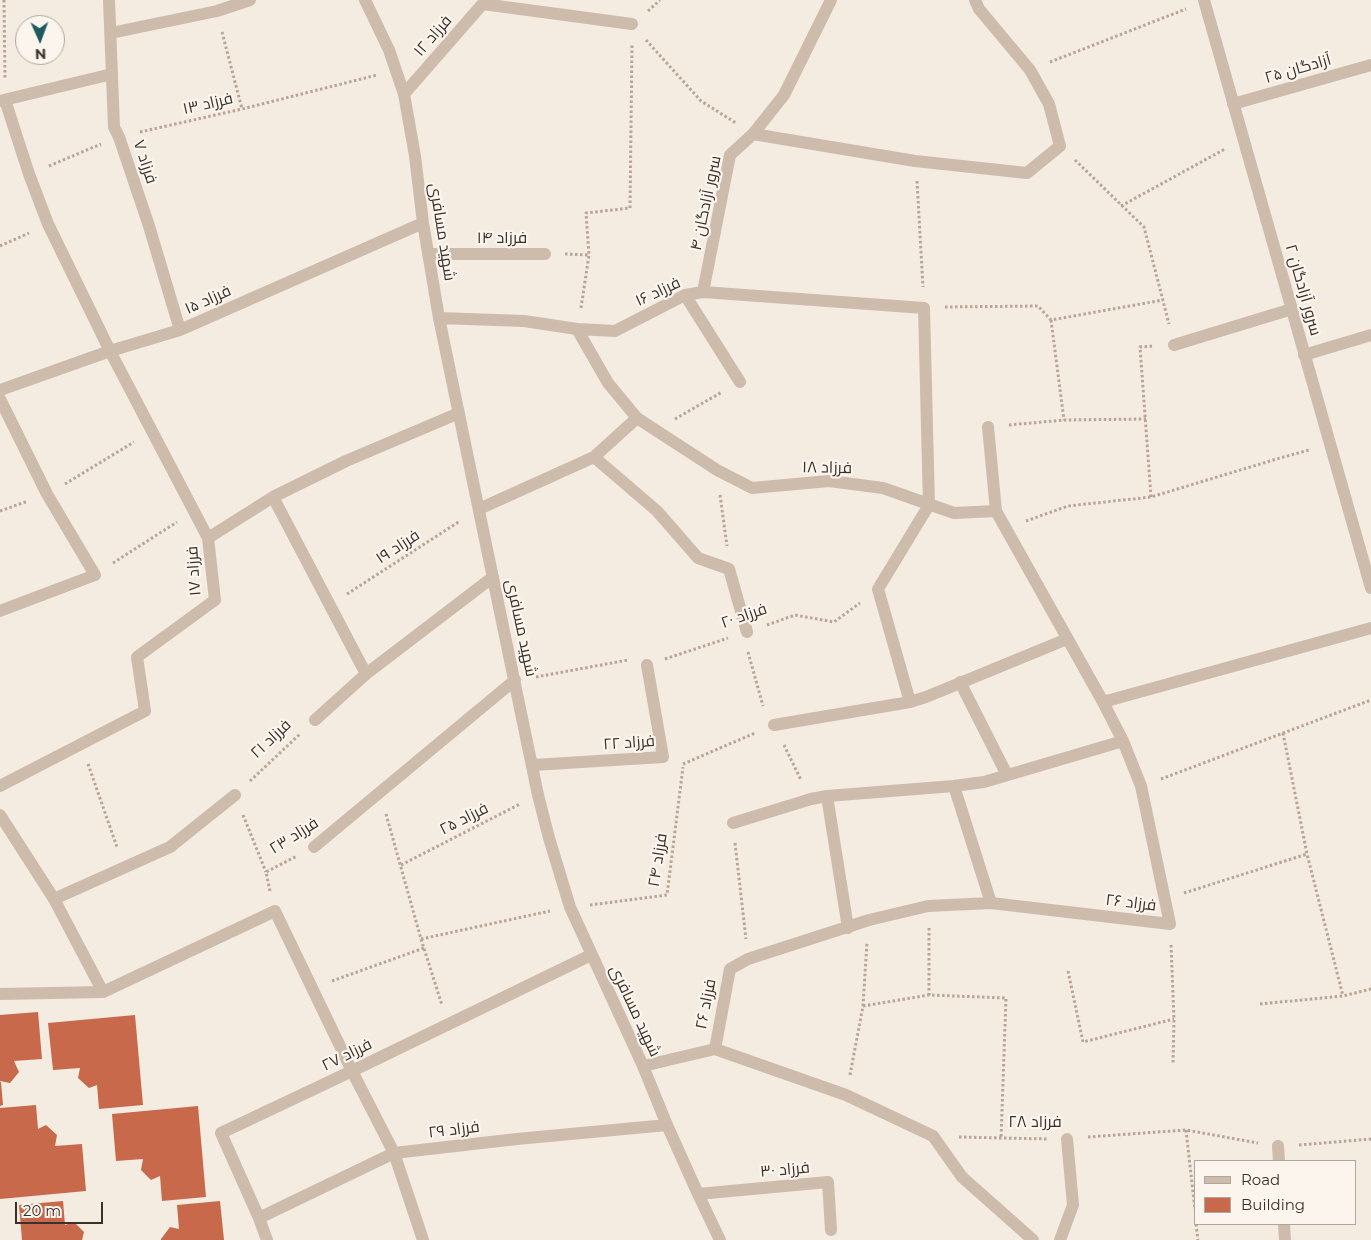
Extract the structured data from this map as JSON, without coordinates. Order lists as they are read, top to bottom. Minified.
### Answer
{"streets":{"street":["فرزاد ۱۲","آزادگان ۲۵","فرزاد ۷","سرور آزادگان ۴","شهید مسافری","فرزاد ۱۴","سرور آزادگان ۲","فرزاد ۱۶","فرزاد ۱۵","فرزاد ۱۸","فرزاد ۱۷","فرزاد ۲۱","فرزاد ۲۲","فرزاد ۲۳","فرزاد ۲۶","فرزاد ۲۷","فرزاد ۲۹","فرزاد ۳۰"],"path":["فرزاد ۱۳","فرزاد ۱۹","فرزاد ۲۰","فرزاد ۲۵","فرزاد ۲۴","فرزاد ۲۸"]},"crossings":[["فرزاد ۱۲","شهید مسافری"],["آزادگان ۲۵","سرور آزادگان ۲"],["فرزاد ۱۳","فرزاد ۷"],["فرزاد ۱۳","شهید مسافری"],["فرزاد ۷","فرزاد ۱۵"],["سرور آزادگان ۴","فرزاد ۱۶"],["شهید مسافری","فرزاد ۱۴"],["شهید مسافری","فرزاد ۱۶"],["شهید مسافری","فرزاد ۱۵"],["شهید مسافری","فرزاد ۱۹"],["شهید مسافری","فرزاد ۱۷"],["شهید مسافری","فرزاد ۲۰"],["شهید مسافری","فرزاد ۲۱"],["شهید مسافری","فرزاد ۲۲"],["شهید مسافری","فرزاد ۲۵"],["شهید مسافری","فرزاد ۲۳"],["شهید مسافری","فرزاد ۲۴"],["شهید مسافری","فرزاد ۲۷"],["شهید مسافری","فرزاد ۲۹"],["شهید مسافری","فرزاد ۳۰"],["فرزاد ۱۶","فرزاد ۱۸"],["فرزاد ۲۰","فرزاد ۲۲"],["فرزاد ۲۰","فرزاد ۲۳"],["فرزاد ۲۷","فرزاد ۲۹"]],"legend":["Road","Building"],"scale_bar":"20 m","north":"bottom"}
